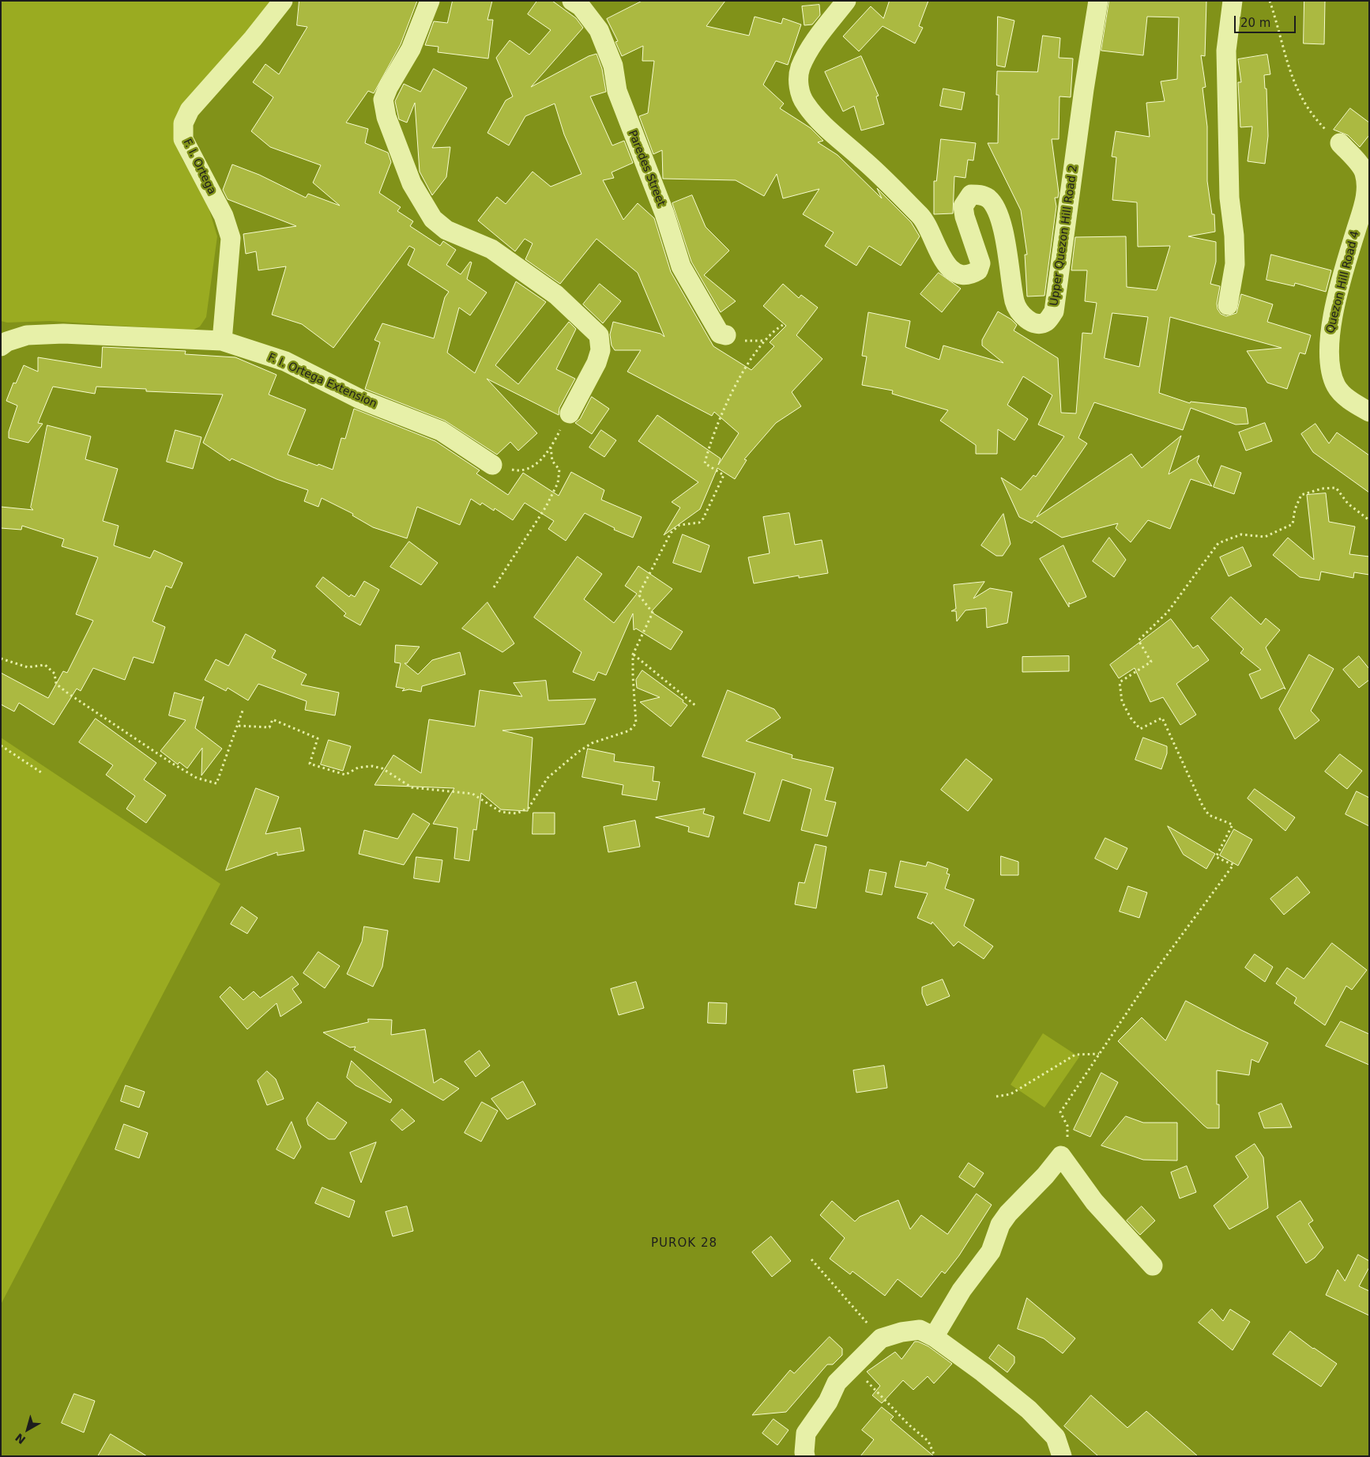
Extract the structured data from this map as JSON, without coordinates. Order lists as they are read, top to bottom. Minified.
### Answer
{"streets":{"street":["F. I. Ortega","Paredes Street","Upper Quezon Hill Road 2","Quezon Hill Road 4","F. I. Ortega Extension"]},"crossings":[["F. I. Ortega","F. I. Ortega Extension"]],"districts":["PUROK 28"],"scale_bar":"20 m","north":"bottom left"}
